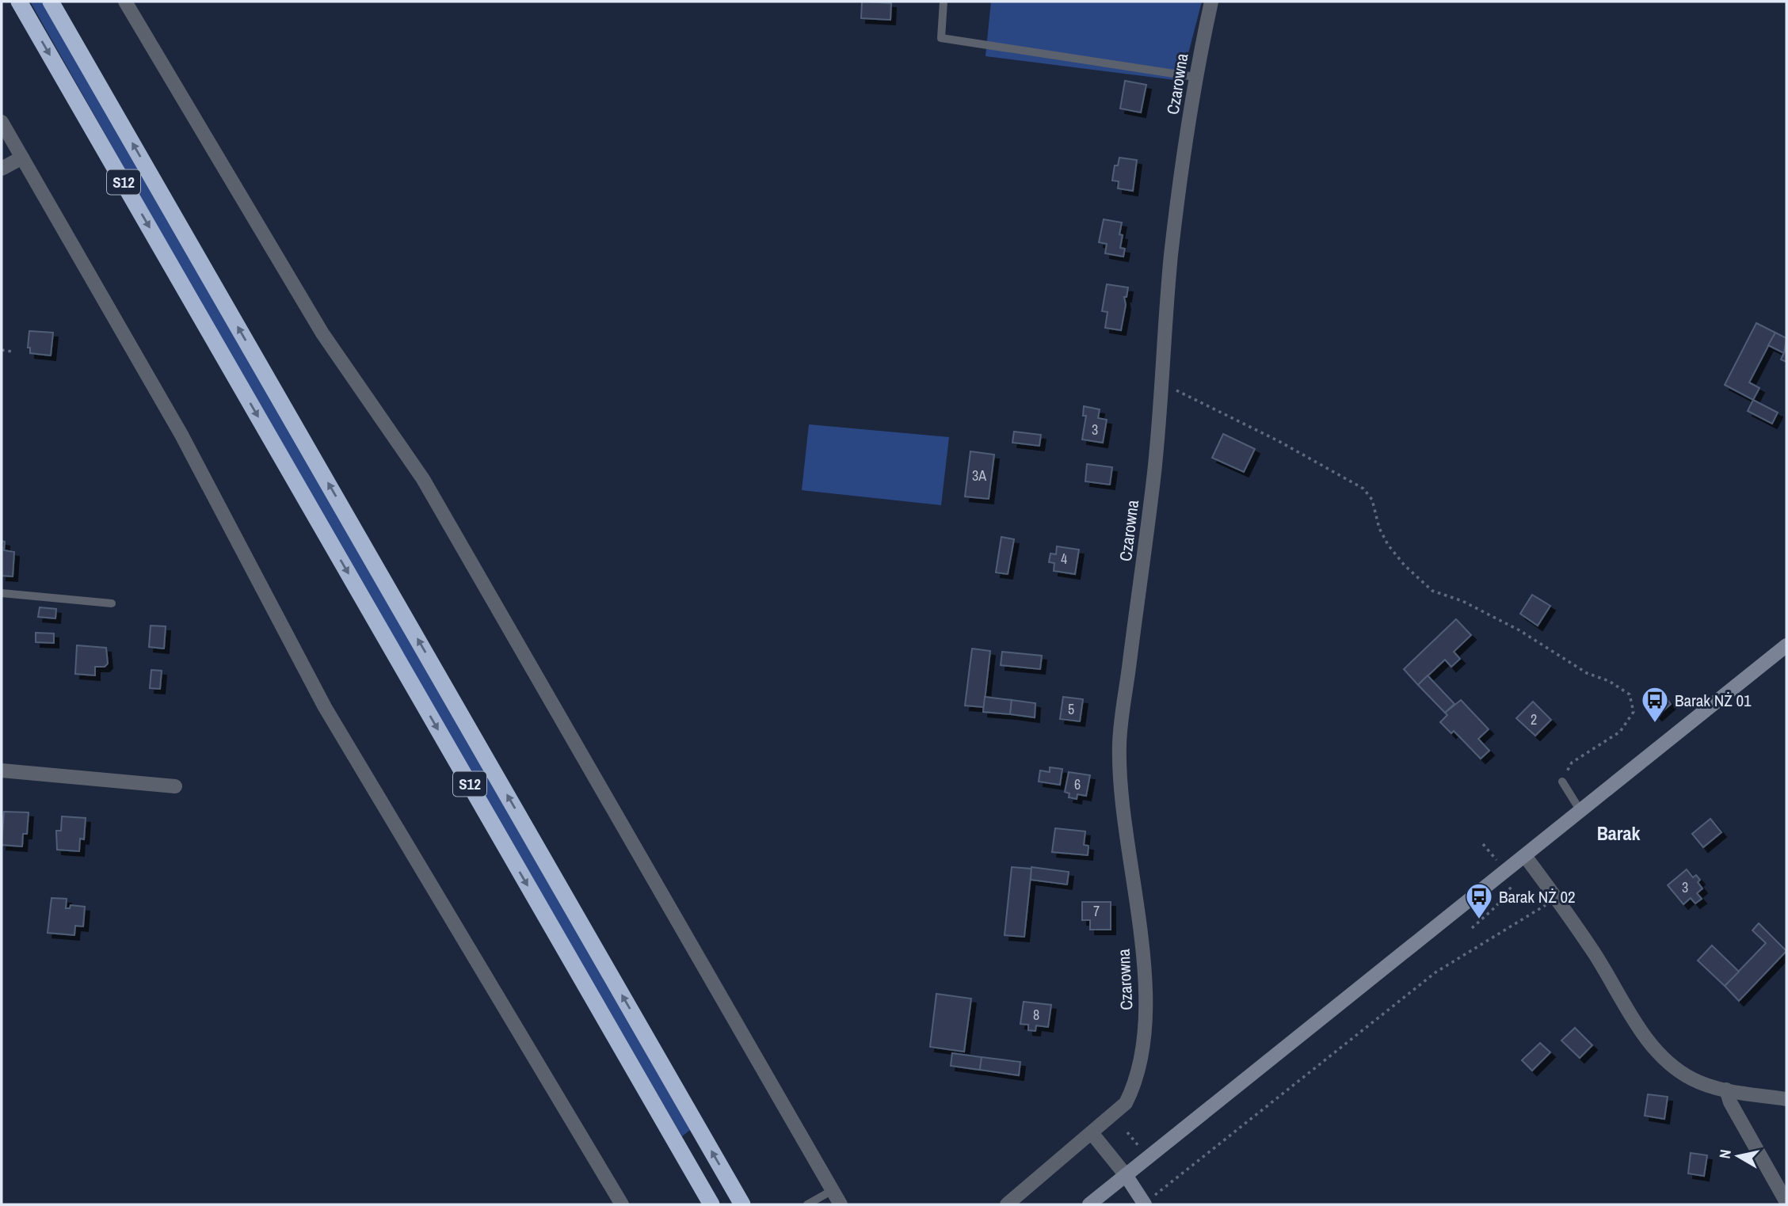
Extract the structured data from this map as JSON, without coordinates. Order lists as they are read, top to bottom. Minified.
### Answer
{"streets":{"highway":["S12"],"street":["Czarowna"]},"districts":["Barak"],"places":{"bus stop":["Barak NŻ 01","Barak NŻ 02"]},"house_numbers":["3","3A","4","5","2","6","3","7","8"],"north":"left"}
